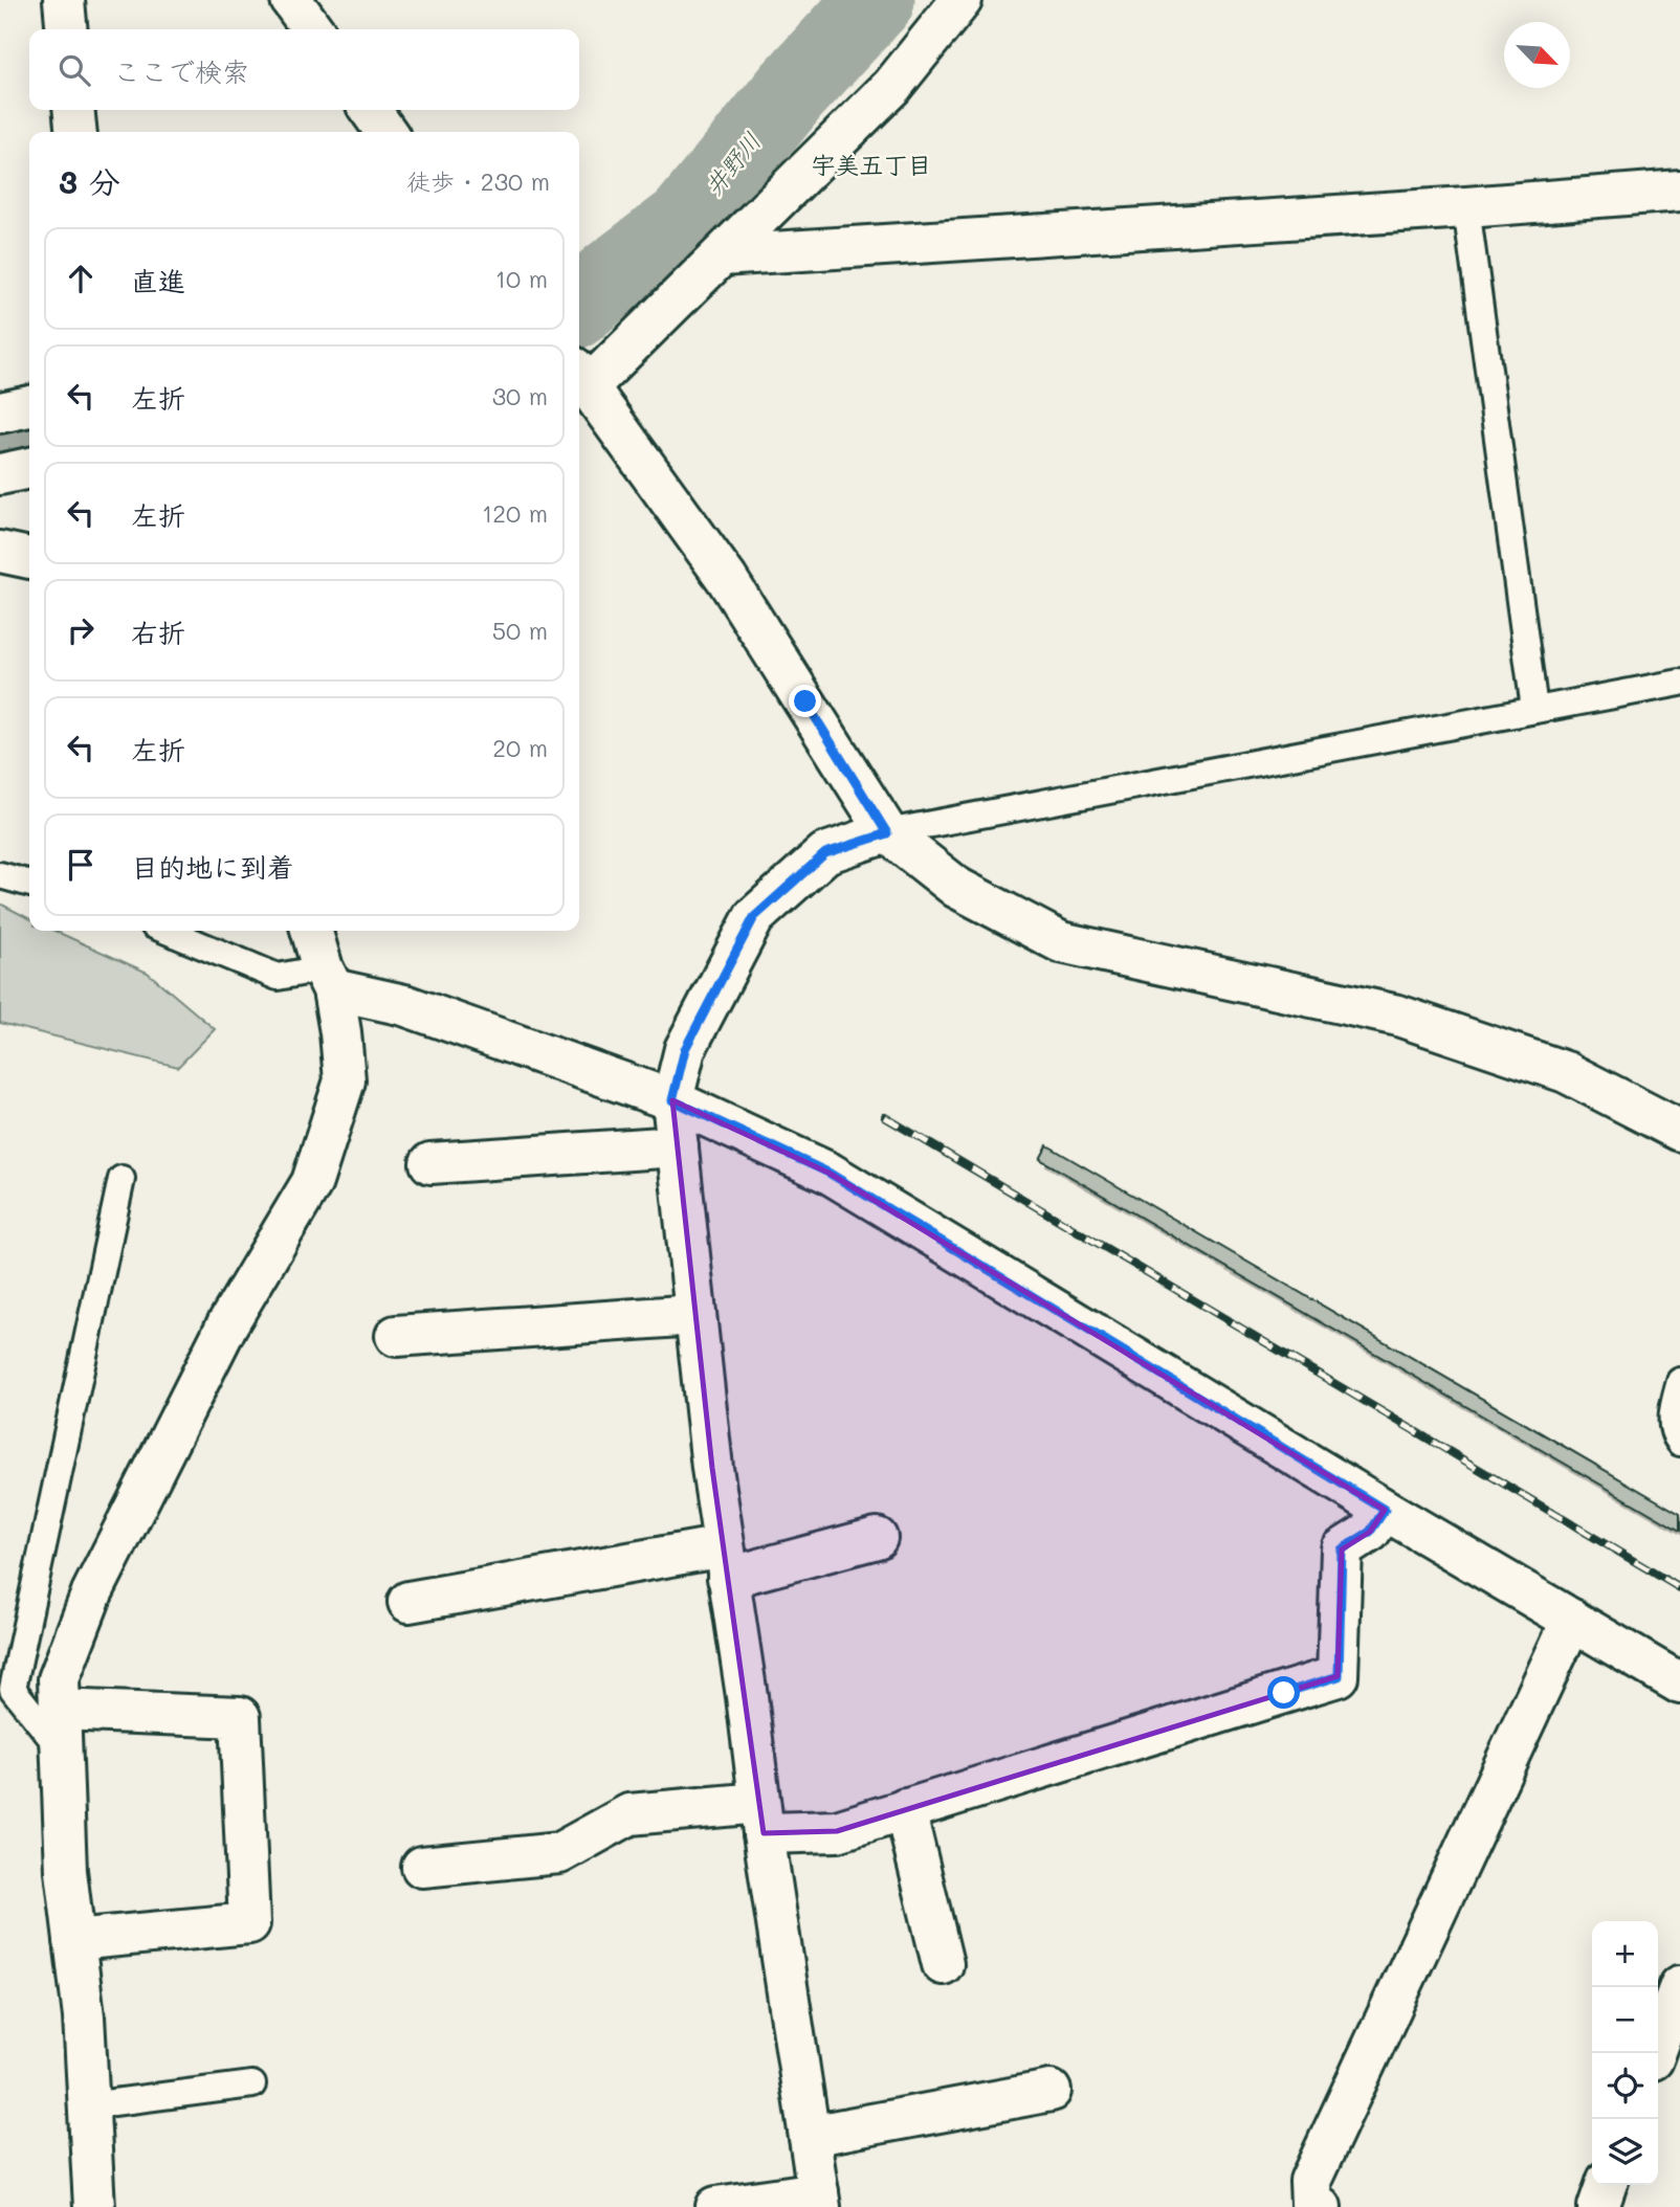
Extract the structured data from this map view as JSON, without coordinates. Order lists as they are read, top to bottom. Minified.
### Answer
{"districts":["宇美五丁目"],"water":["井野川"],"north":"bottom right","page":{"search":"ここで検索","heading":["3 分","徒歩 · 230 m"],"list":[["直進","10 m"],["左折","30 m"],["左折","120 m"],["右折","50 m"],["左折","20 m"],"目的地に到着"],"map_buttons":["+","−"]}}
